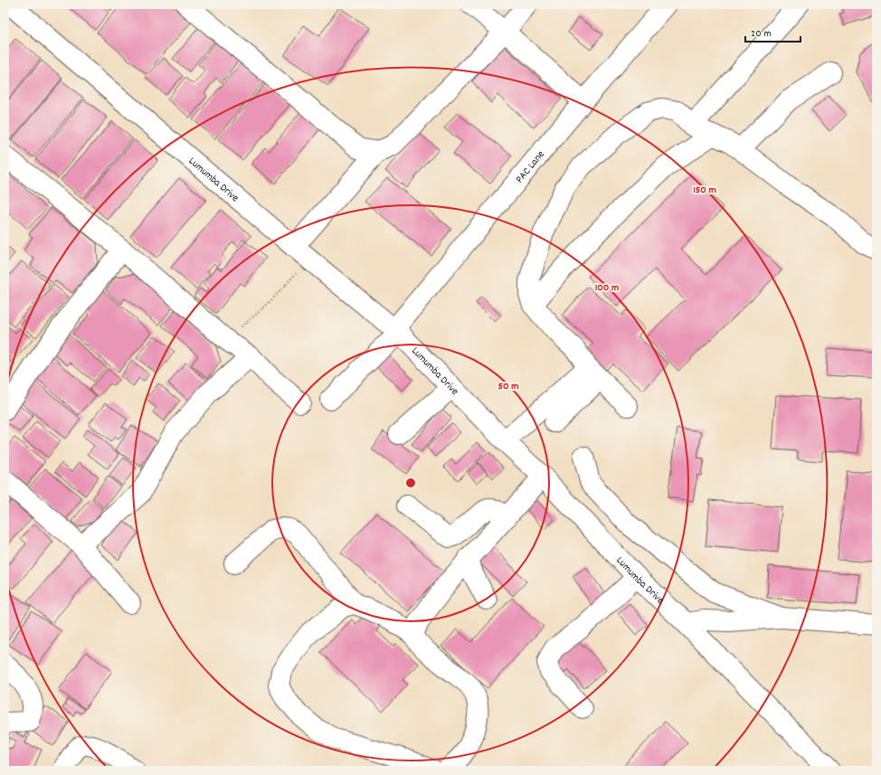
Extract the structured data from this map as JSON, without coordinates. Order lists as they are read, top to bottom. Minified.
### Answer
{"streets":{"street":["PAC Lane","Lumumba Drive"]},"crossings":[["PAC Lane","Lumumba Drive"]],"scale_bar":"20 m","rings":["150 m","100 m","50 m"]}
